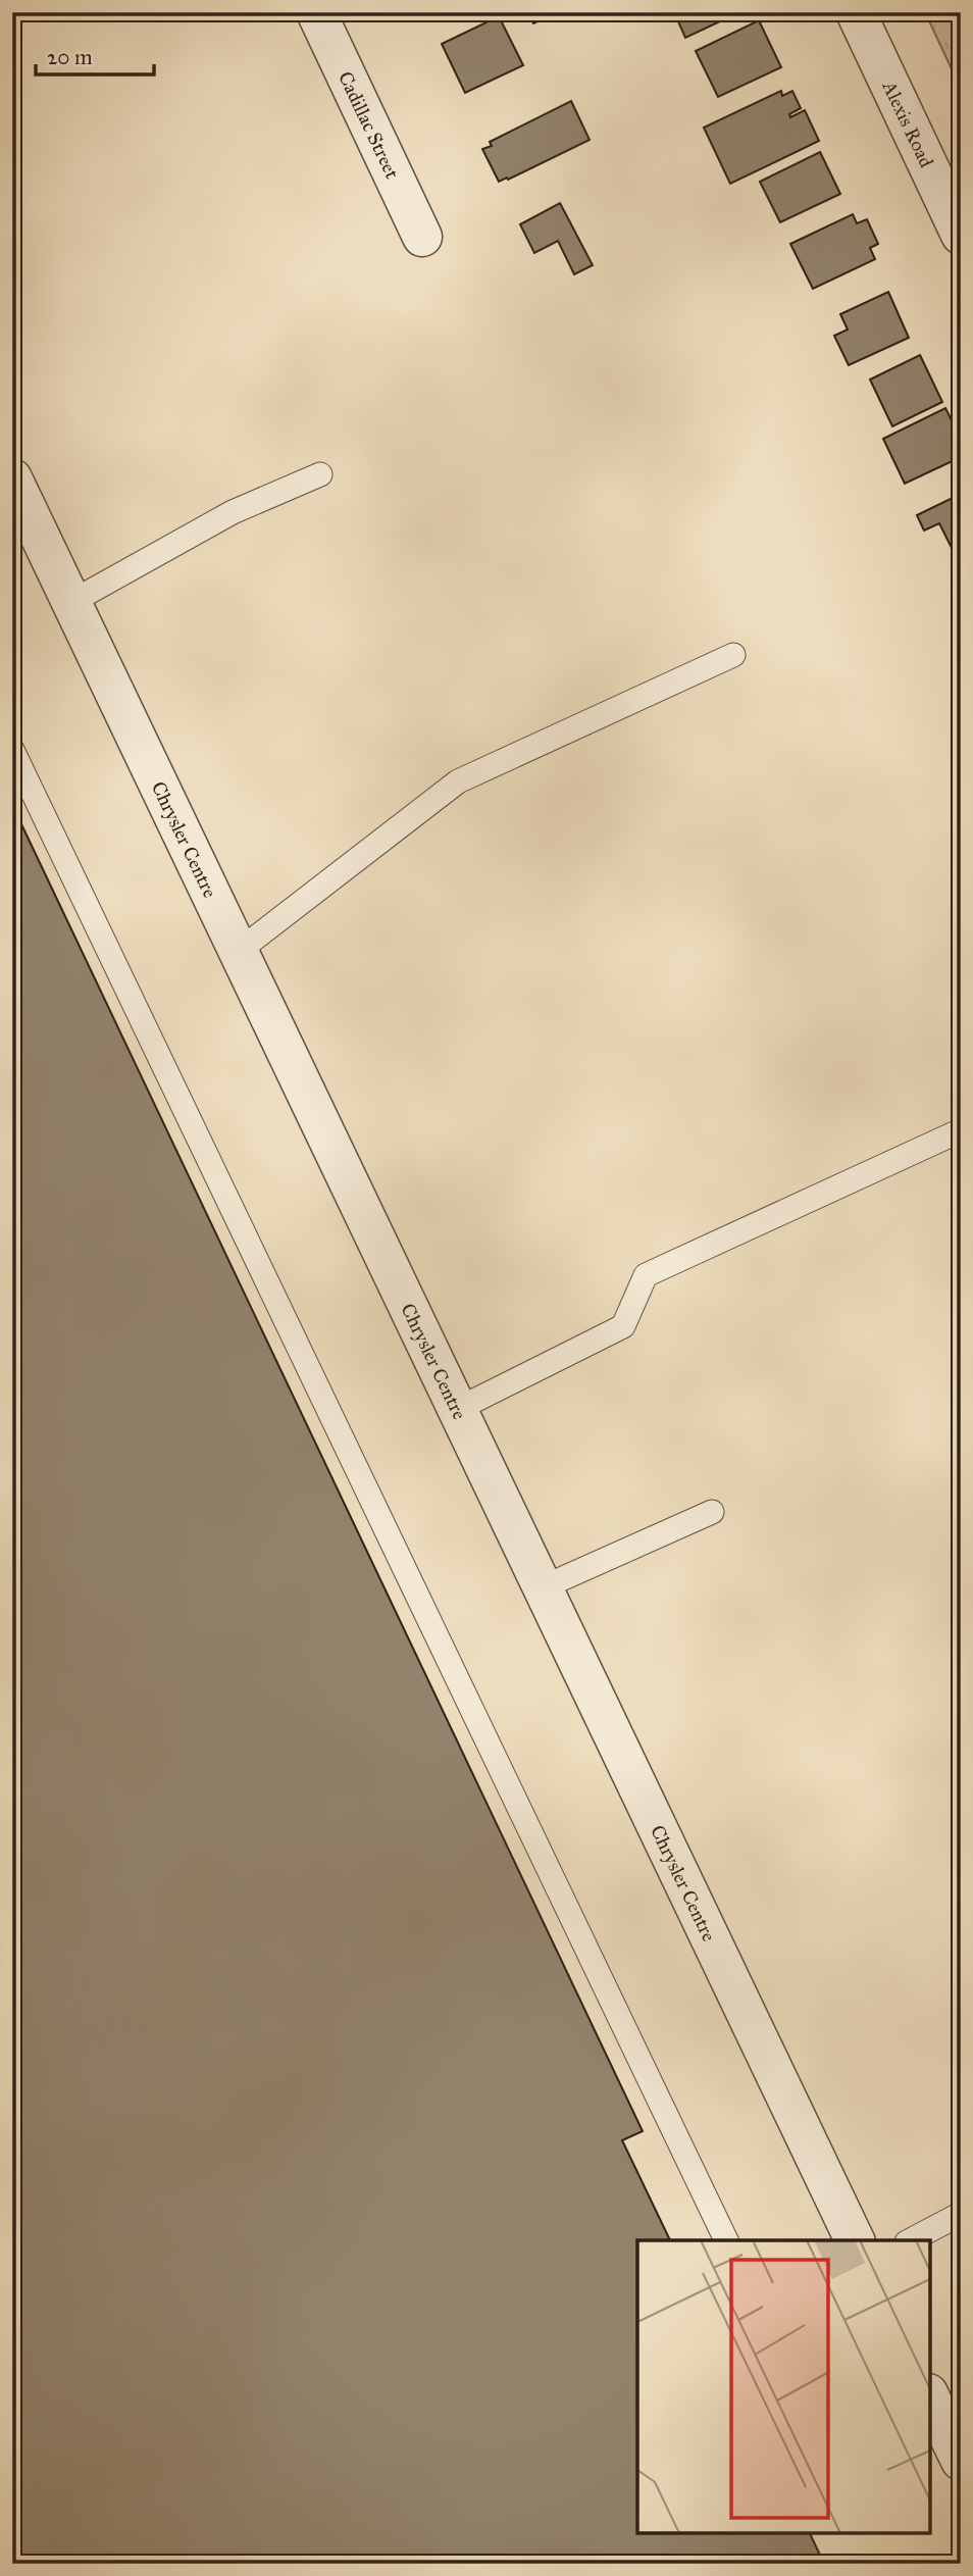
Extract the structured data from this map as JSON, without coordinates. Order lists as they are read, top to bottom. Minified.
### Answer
{"streets":{"street":["Alexis Road","Cadillac Street","Chrysler Centre"]},"scale_bar":"20 m"}
